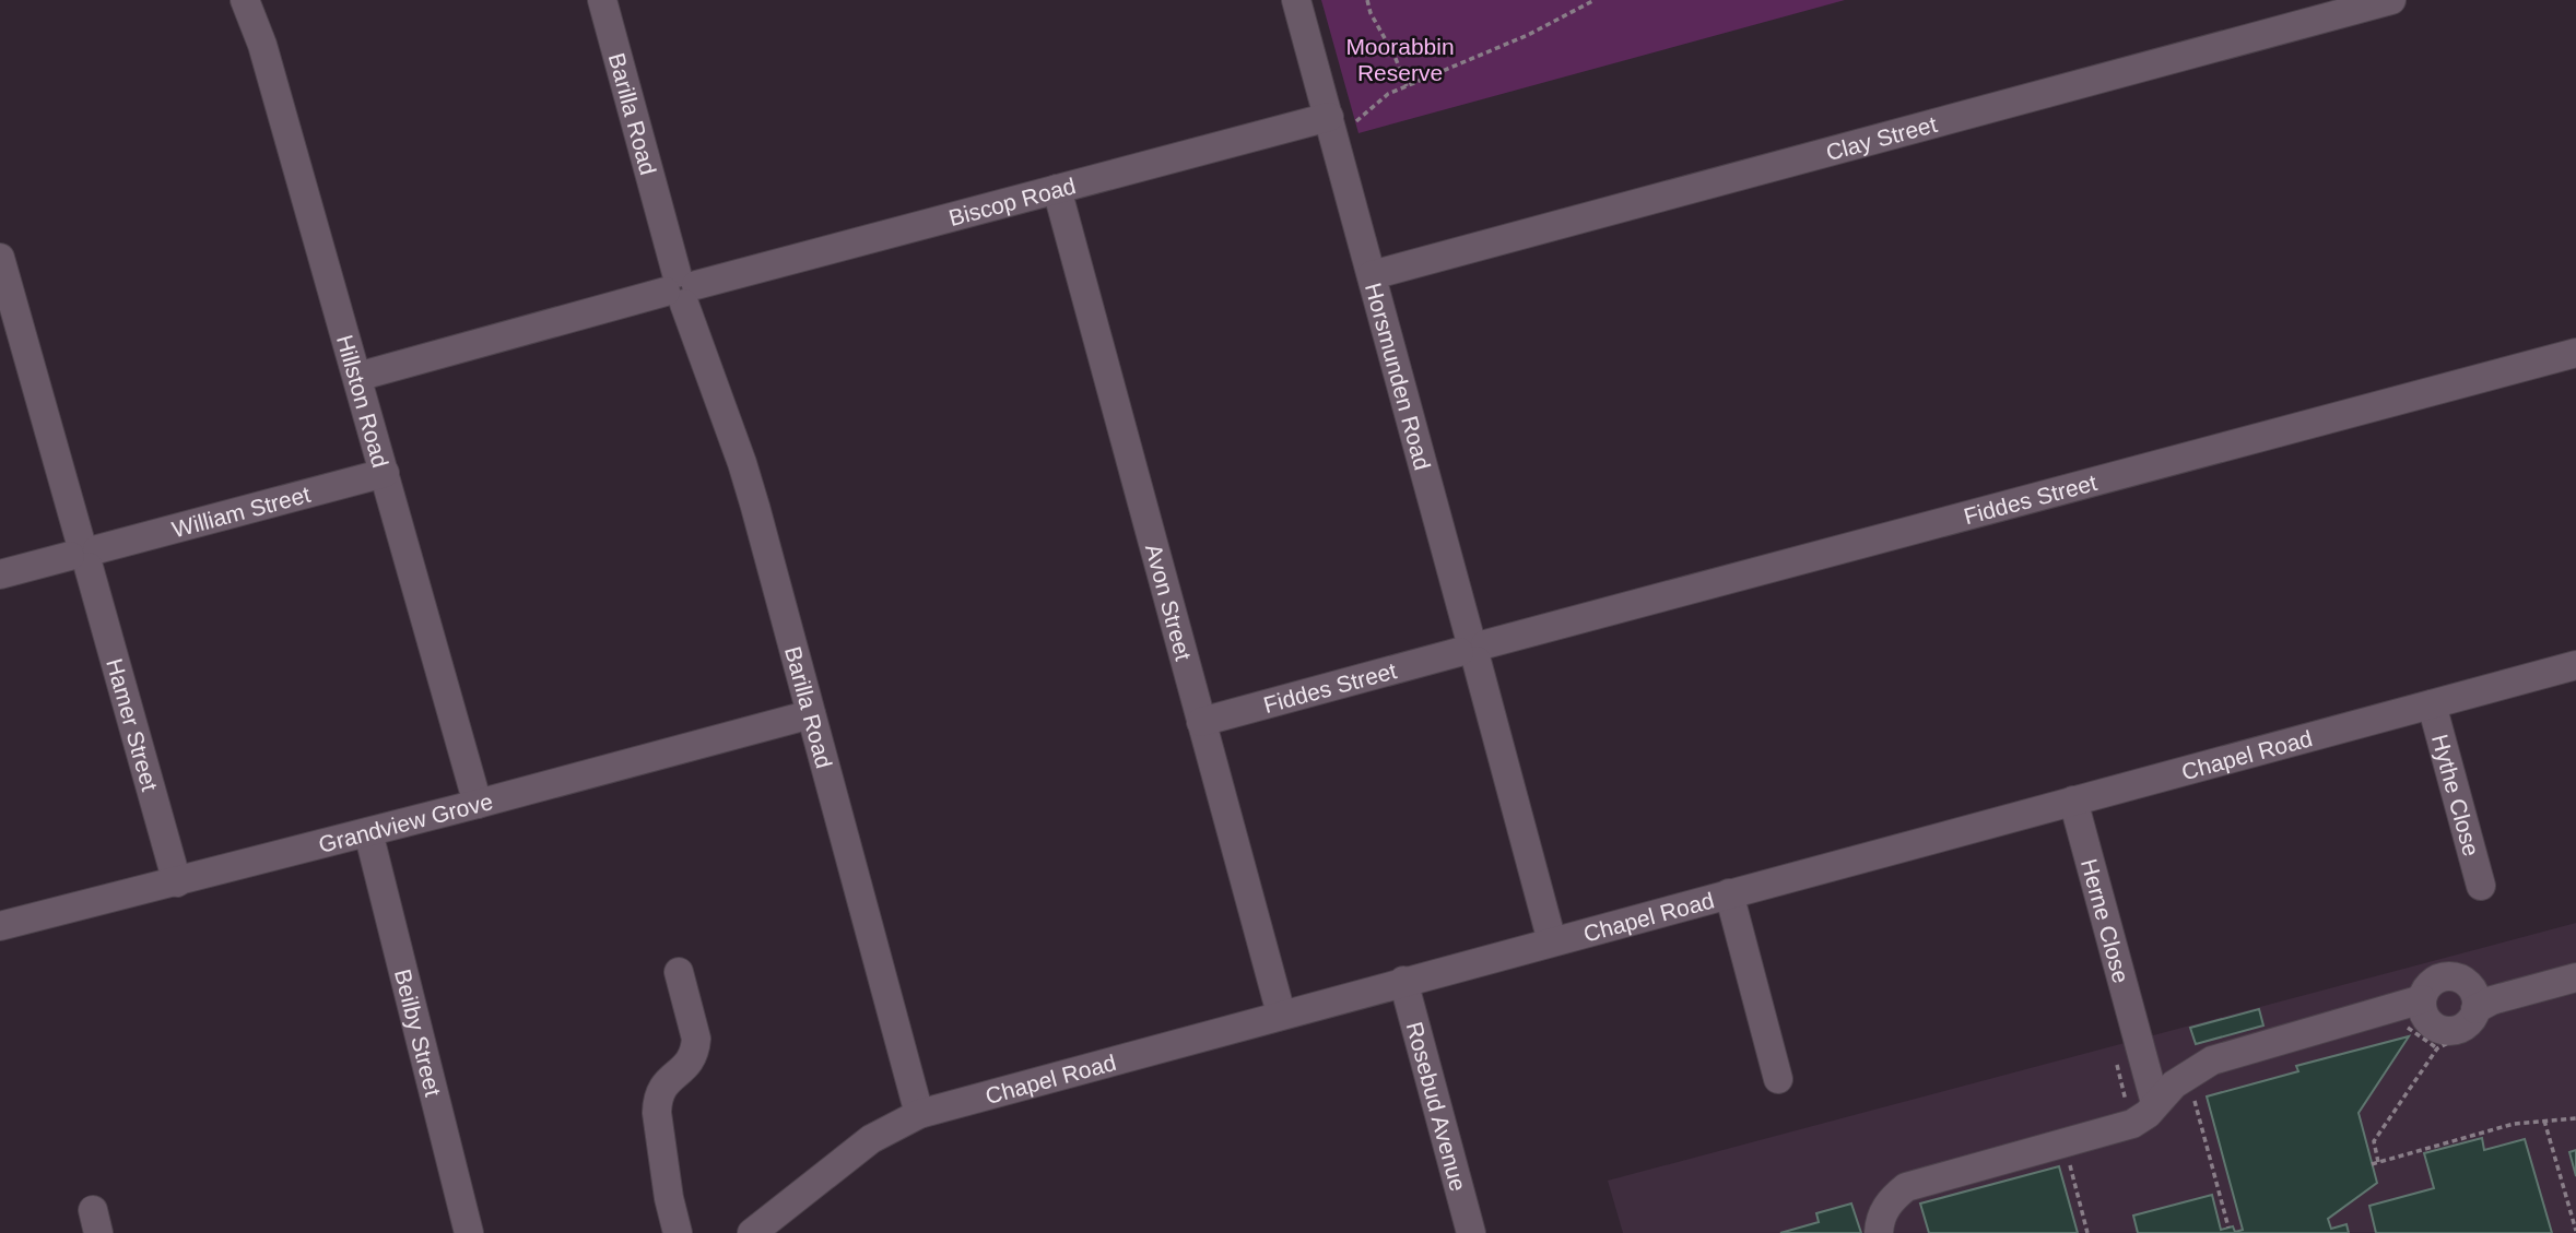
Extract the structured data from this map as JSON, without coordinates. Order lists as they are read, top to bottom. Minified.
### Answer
{"streets":{"street":["Barilla Road","Clay Street","Biscop Road","Horsmunden Road","Hillston Road","Fiddes Street","William Street","Avon Street","Hamer Street","Chapel Road","Hythe Close","Grandview Grove","Herne Close","Beilby Street","Rosebud Avenue"]},"crossings":[["Barilla Road","Biscop Road"],["Barilla Road","Chapel Road"],["Barilla Road","Grandview Grove"],["Clay Street","Horsmunden Road"],["Biscop Road","Horsmunden Road"],["Biscop Road","Hillston Road"],["Biscop Road","Avon Street"],["Horsmunden Road","Fiddes Street"],["Horsmunden Road","Chapel Road"],["Hillston Road","William Street"],["Hillston Road","Grandview Grove"],["Fiddes Street","Avon Street"],["William Street","Hamer Street"],["Avon Street","Chapel Road"],["Hamer Street","Grandview Grove"],["Chapel Road","Hythe Close"],["Chapel Road","Herne Close"],["Chapel Road","Rosebud Avenue"],["Grandview Grove","Beilby Street"]],"parks":["Moorabbin Reserve"]}
